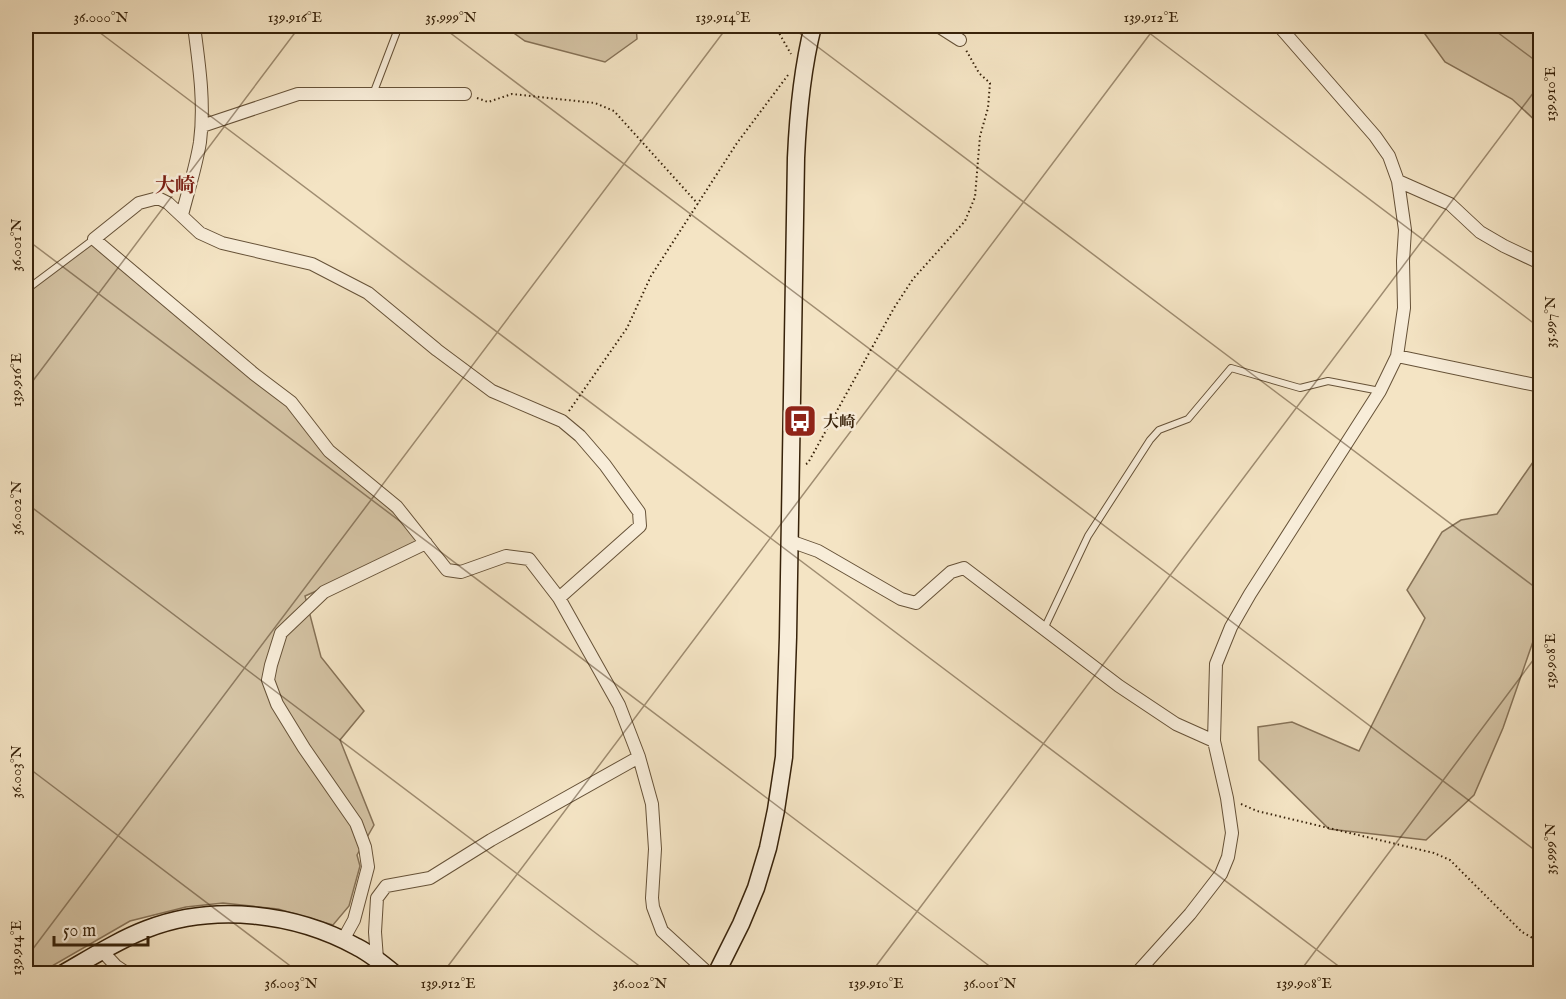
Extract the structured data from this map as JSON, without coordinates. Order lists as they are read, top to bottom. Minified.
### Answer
{"districts":["大崎"],"places":{"bus stop":["大崎"]},"scale_bar":"50 m","coordinates":["36.000°N","139.916°E","35.999°N","139.914°E","139.912°E","139.910°E","36.001°N","35.997°N","36.002°N","139.908°E","36.003°N"]}
